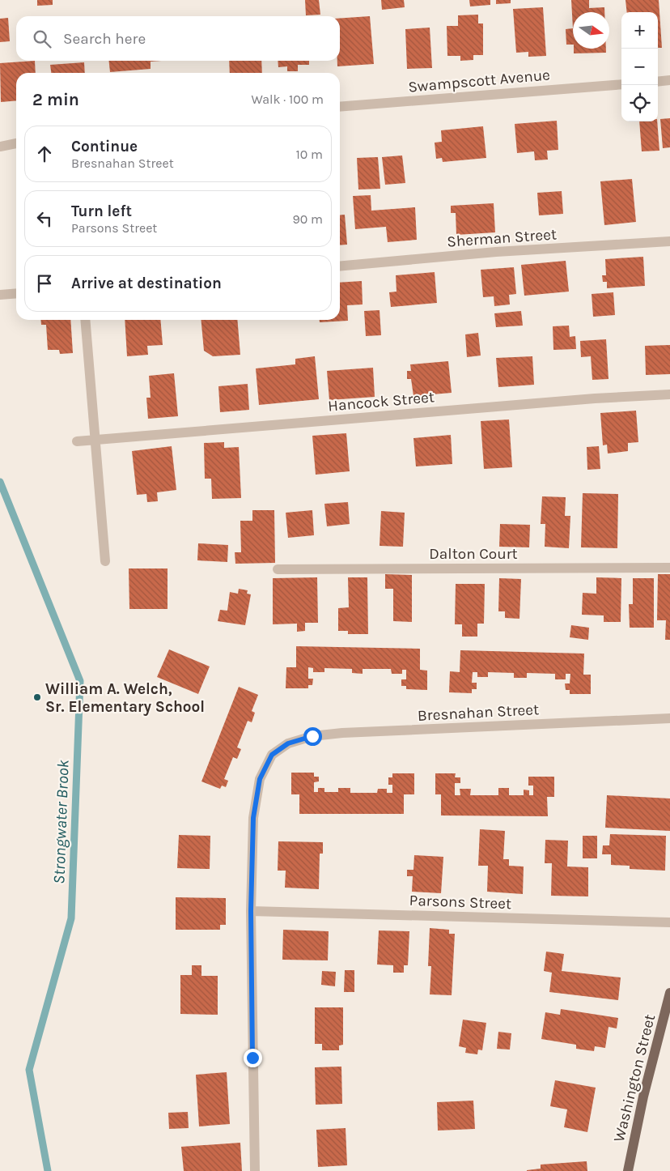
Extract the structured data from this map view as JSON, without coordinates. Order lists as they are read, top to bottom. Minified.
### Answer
{"streets":{"main road":["Washington Street"],"street":["Swampscott Avenue","Sherman Street","Hancock Street","Dalton Court","Bresnahan Street","Parsons Street"]},"crossings":[["Bresnahan Street","Parsons Street"]],"water":["Strongwater Brook"],"places":["William A. Welch, Sr. Elementary School"],"north":"right","page":{"map_buttons":["+","−"],"search":"Search here","heading":["2 min","Walk · 100 m"],"list":[["Continue","Bresnahan Street","10 m"],["Turn left","Parsons Street","90 m"],"Arrive at destination"]}}
